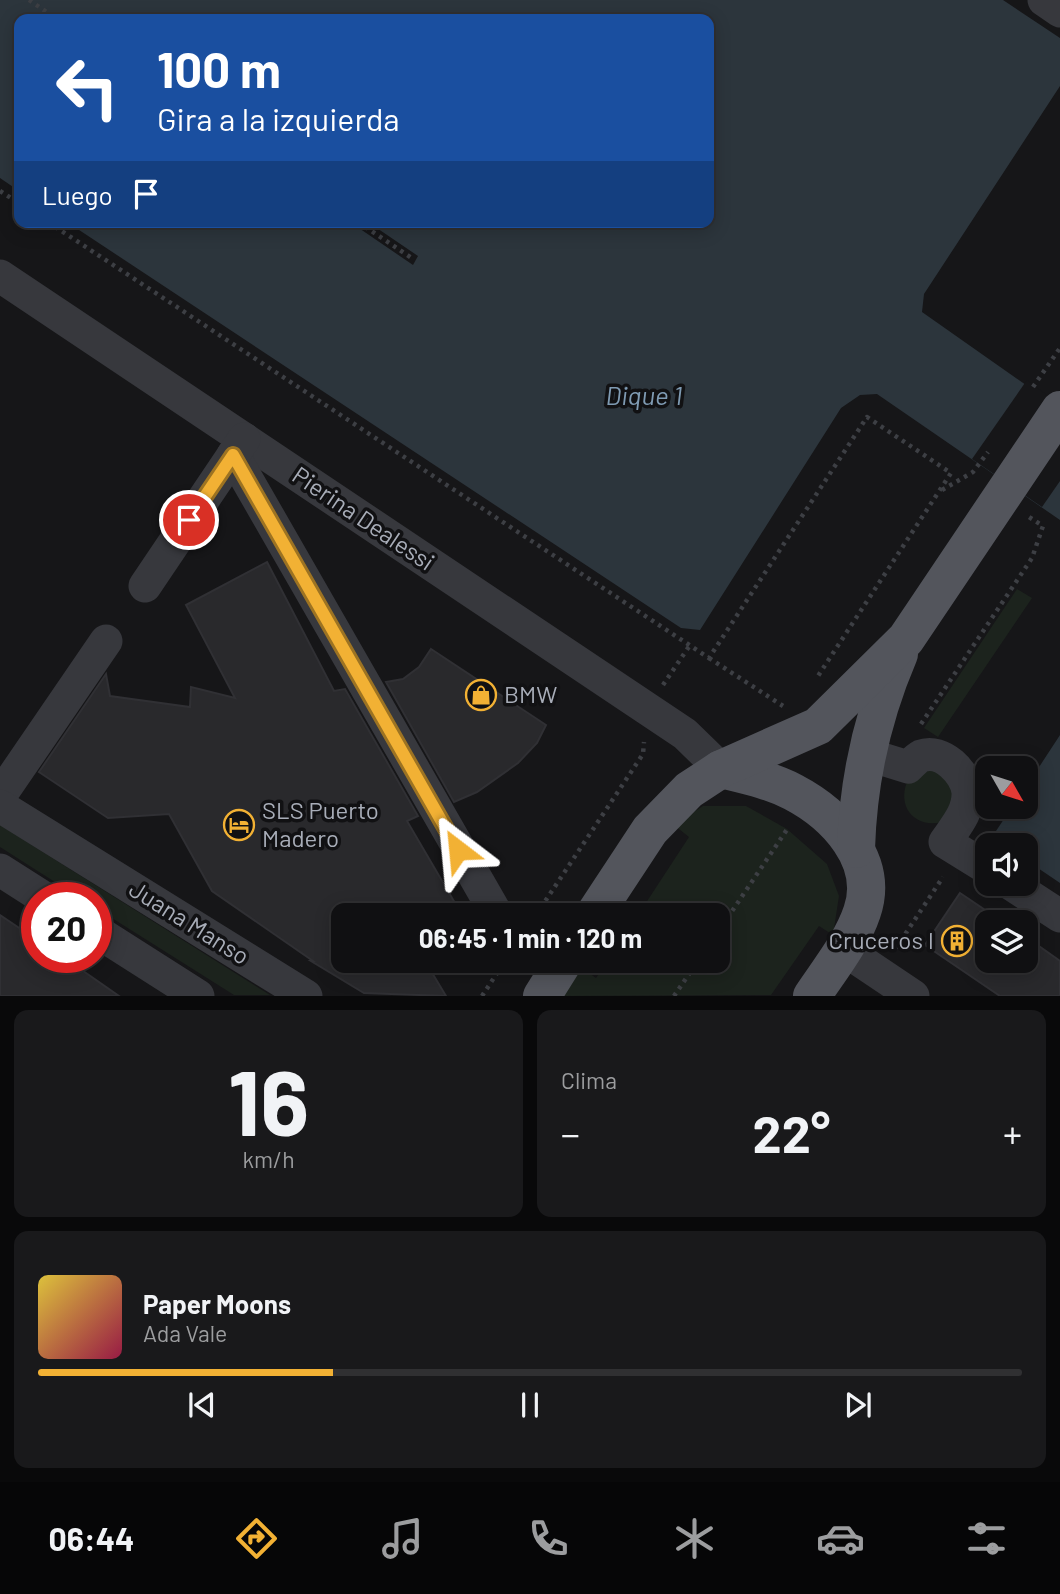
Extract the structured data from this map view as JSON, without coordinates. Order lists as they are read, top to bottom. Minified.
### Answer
{"streets":{"street":["Pierina Dealessi","Juana Manso"]},"water":["Dique 1"],"places":{"shop":["BMW"],"hotel":["SLS Puerto Madero"],"building":["Cruceros I"]},"north":"bottom right","page":{"turn":["100 m","Gira a la izquierda"],"then":"Luego","limit":"20","trip":"06:45 · 1 min · 120 m","tile":[["16","km/h"],"Clima"],"heat":["−","22°","+"],"song":["Paper Moons","Ada Vale"],"tabs":"06:44"}}
